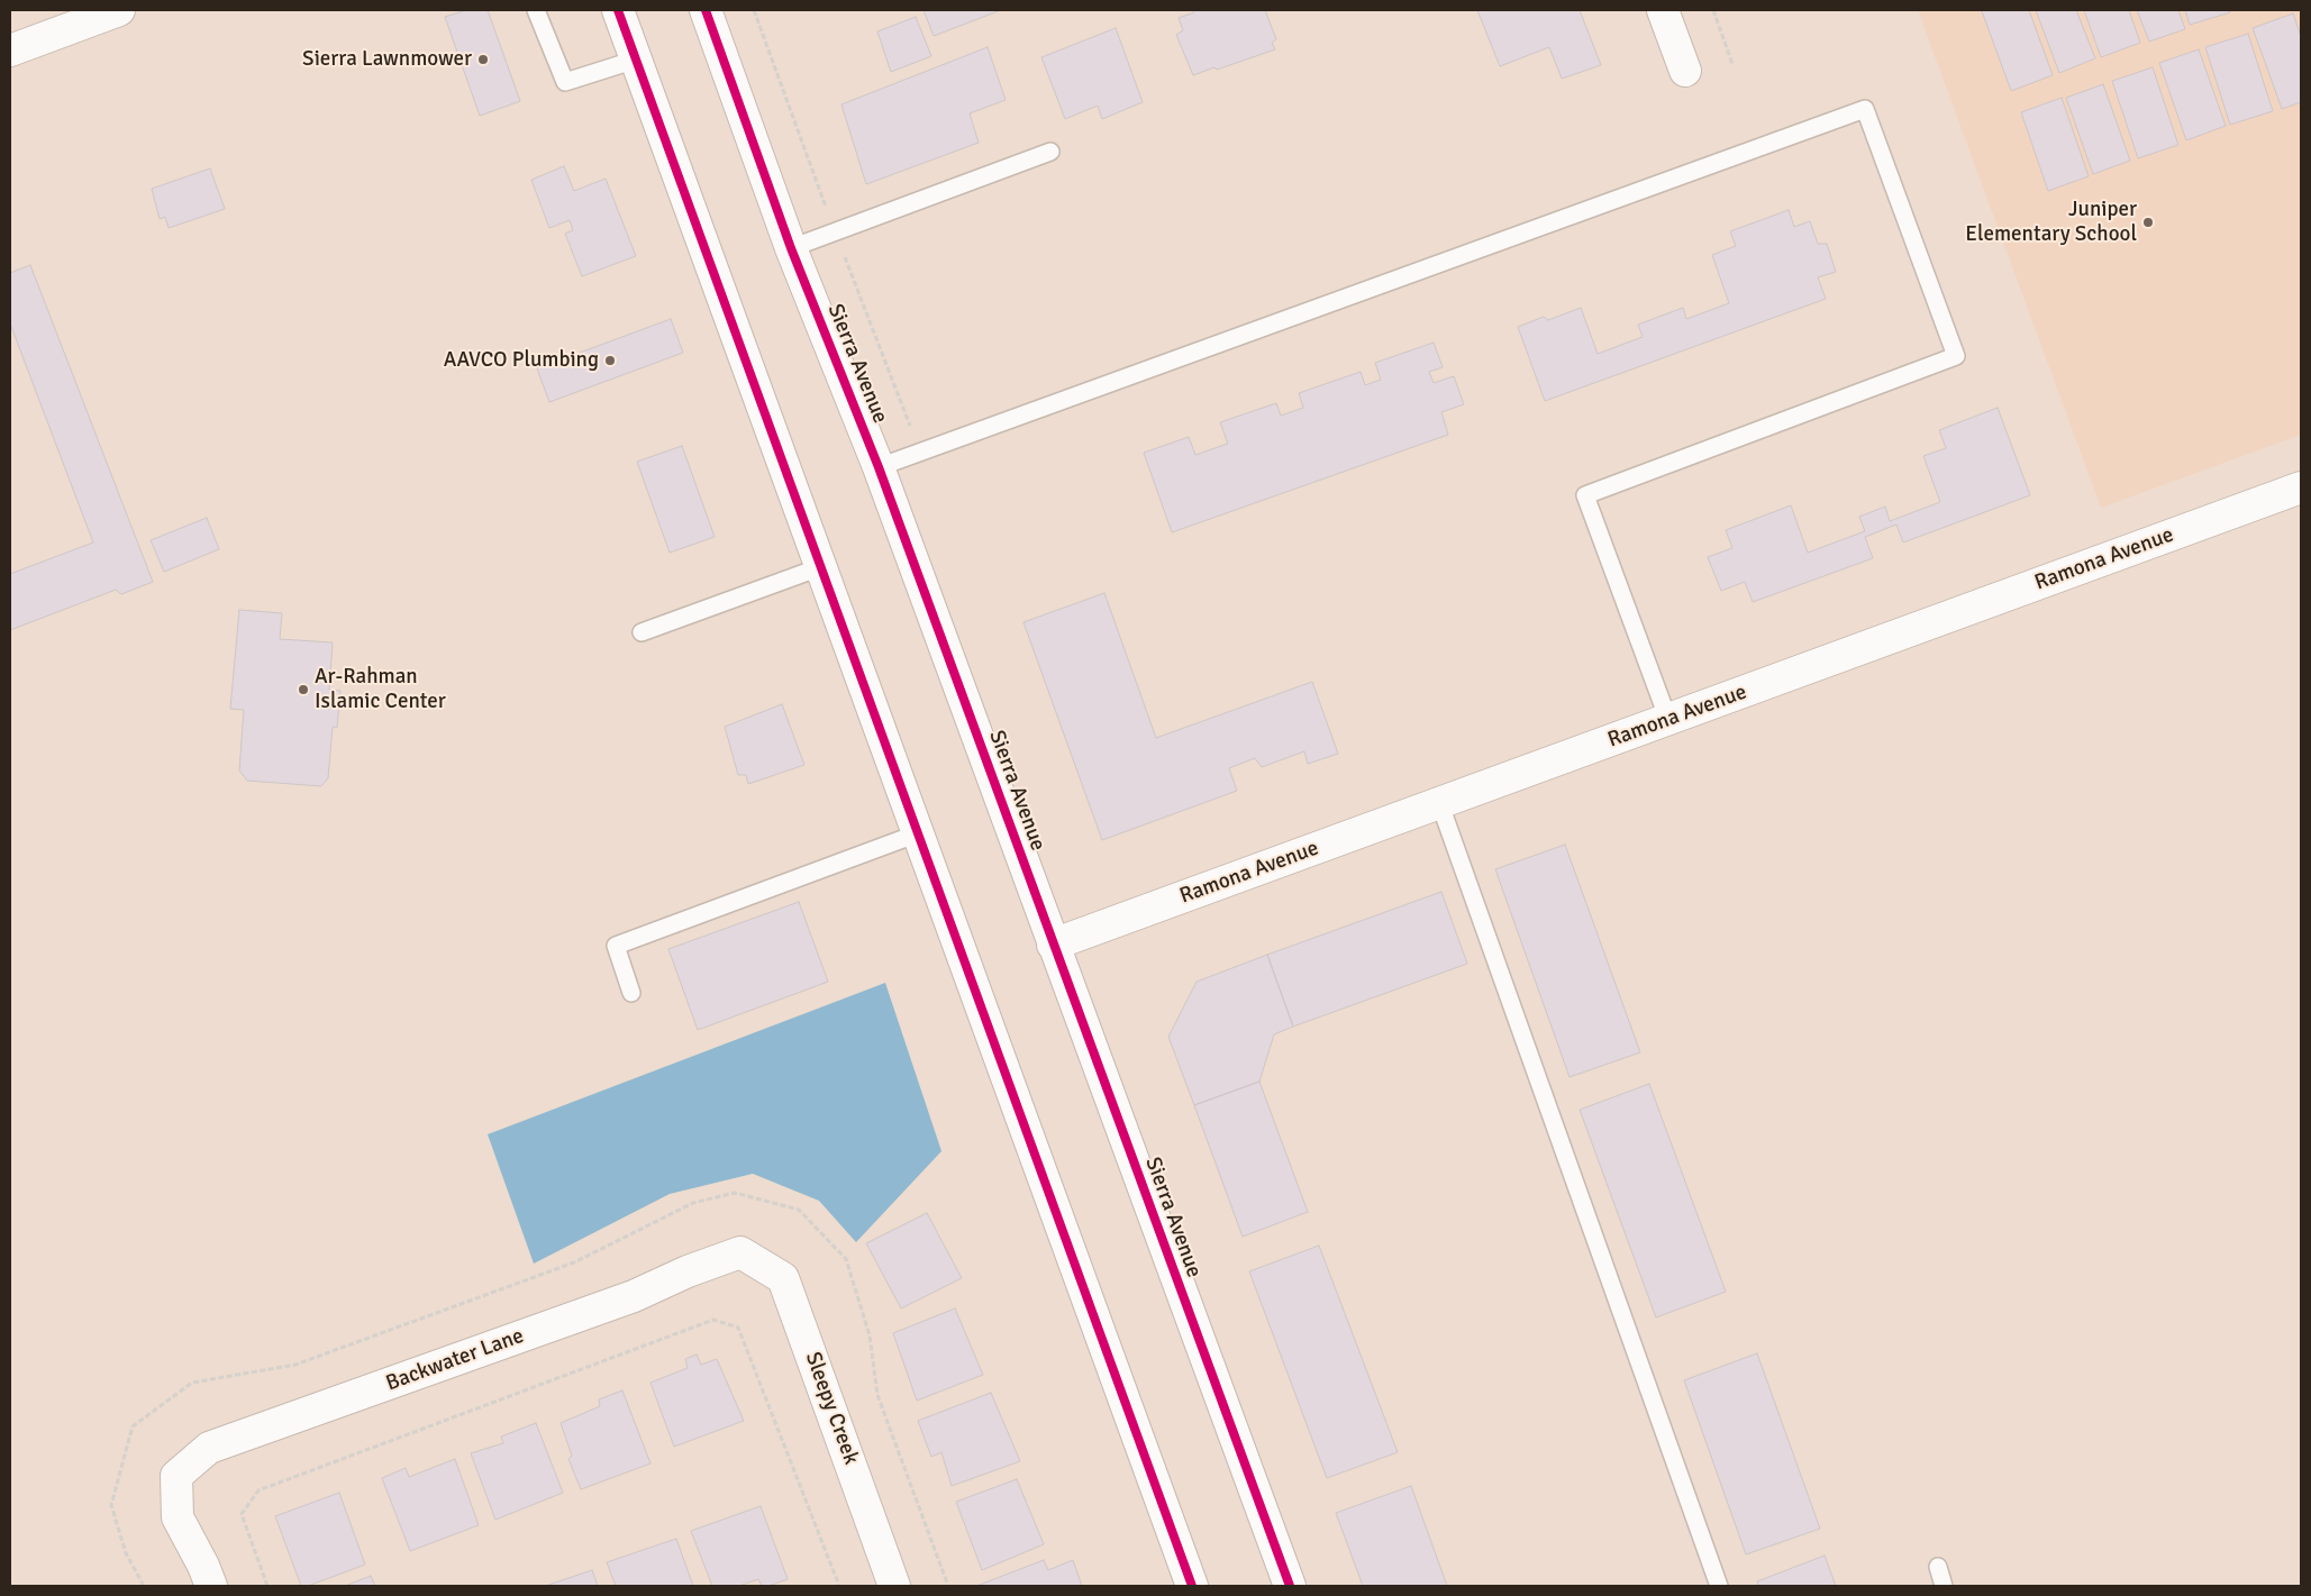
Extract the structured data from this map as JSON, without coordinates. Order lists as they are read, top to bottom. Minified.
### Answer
{"streets":{"main road":["Sierra Avenue","Ramona Avenue","Backwater Lane","Sleepy Creek"]},"crossings":[["Sierra Avenue","Ramona Avenue"],["Backwater Lane","Sleepy Creek"]],"places":["Sierra Lawnmower","Juniper Elementary School","AAVCO Plumbing","Ar-Rahman Islamic Center"]}
